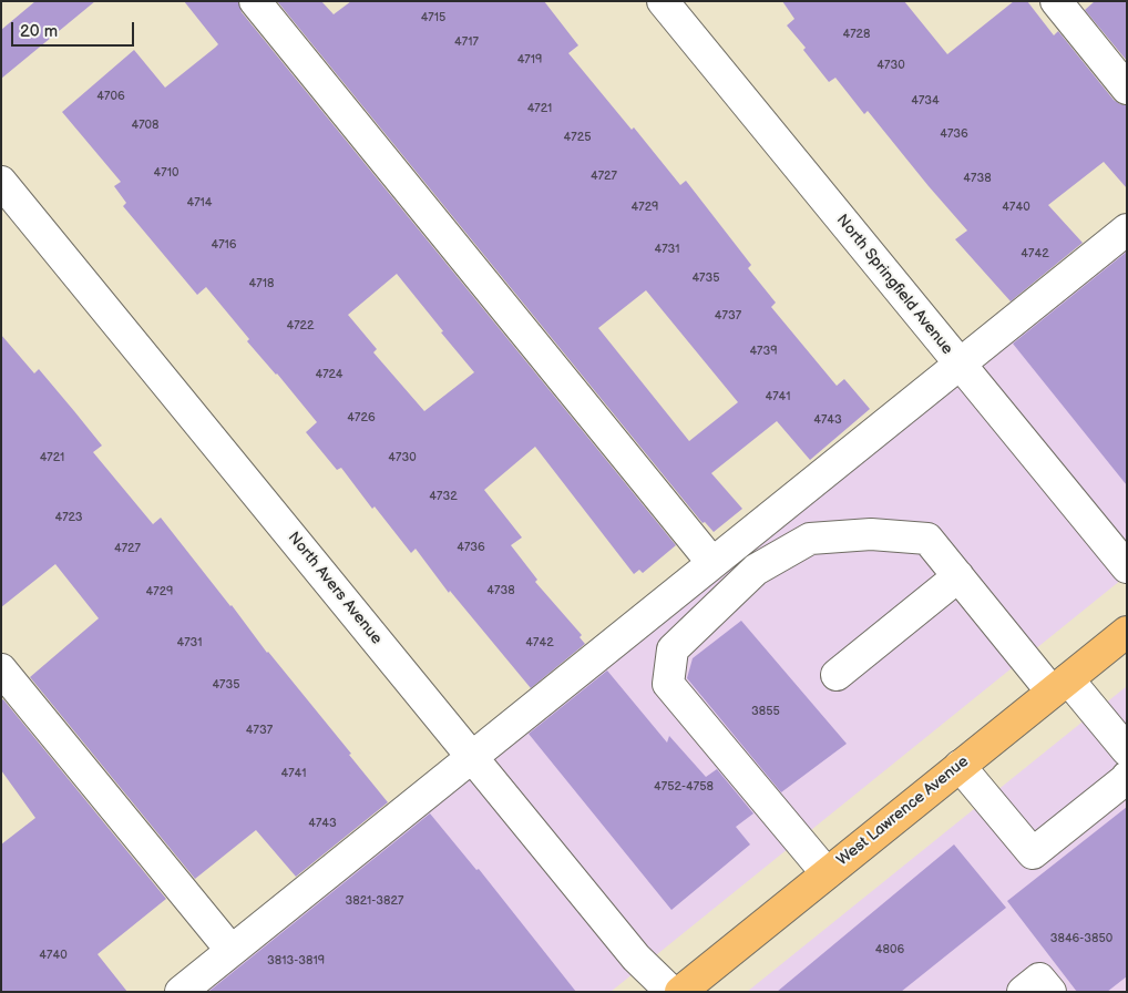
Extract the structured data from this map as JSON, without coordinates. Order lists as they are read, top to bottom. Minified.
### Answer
{"streets":{"main road":["West Lawrence Avenue"],"street":["North Springfield Avenue","North Avers Avenue"]},"house_numbers":["4715","4728","4717","4719","4730","4706","4734","4721","4708","4736","4725","4710","4727","4738","4714","4729","4740","4716","4731","4742","4735","4718","4737","4722","4739","4724","4741","4726","4743","4721","4730","4732","4723","4736","4727","4738","4729","4731","4742","4735","3855","4737","4741","4752-4758","4743","3821-3827","3846-3850","4806","4740","3813-3819"],"scale_bar":"20 m"}
